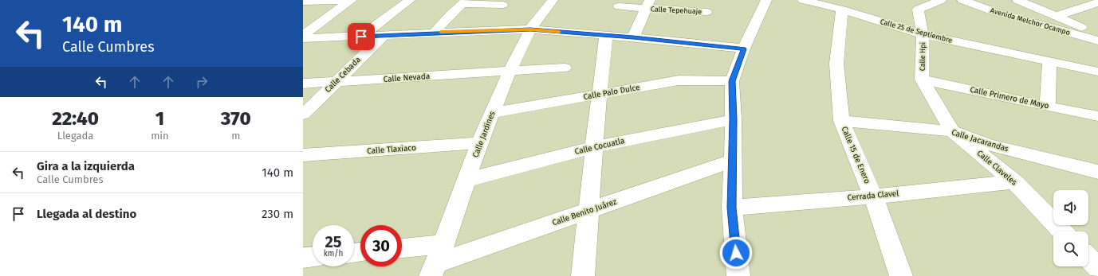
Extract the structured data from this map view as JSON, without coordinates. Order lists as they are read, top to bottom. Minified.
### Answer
{"streets":{"street":["Calle Tepehuaje","Avenida Melchor Ocampo","Calle 25 de Septiembre","Calle Hpi","Calle Cebada","Calle Nevada","Calle Palo Dulce","Calle Primero de Mayo","Calle Jardines","Calle Jacarandas","Calle Cocuatla","Calle Tlaxiaco","Calle 15 de Enero","Calle Claveles","Cerrada Clavel","Calle Benito Juárez"]},"crossings":[["Calle 25 de Septiembre","Calle Hpi"],["Calle 25 de Septiembre","Calle 15 de Enero"],["Calle Hpi","Calle Primero de Mayo"],["Calle Hpi","Calle Claveles"],["Calle Cebada","Calle Nevada"],["Calle Nevada","Calle Jardines"],["Calle Palo Dulce","Calle Jardines"],["Calle Primero de Mayo","Calle Claveles"],["Calle Jardines","Calle Cocuatla"],["Calle Jardines","Calle Tlaxiaco"],["Calle Jardines","Calle Benito Juárez"],["Calle Jacarandas","Calle 15 de Enero"],["Calle Jacarandas","Calle Claveles"],["Calle 15 de Enero","Cerrada Clavel"],["Calle Claveles","Cerrada Clavel"]],"page":{"turn":["140 m","Calle Cumbres"],"eta":["22:40","Llegada","1","min","370","m"],"list":[{"name":"Gira a la izquierda","note":"Calle Cumbres","value":"140 m"},{"name":"Llegada al destino","value":"230 m"}],"speed":"25 km/h","limit":"30"}}
